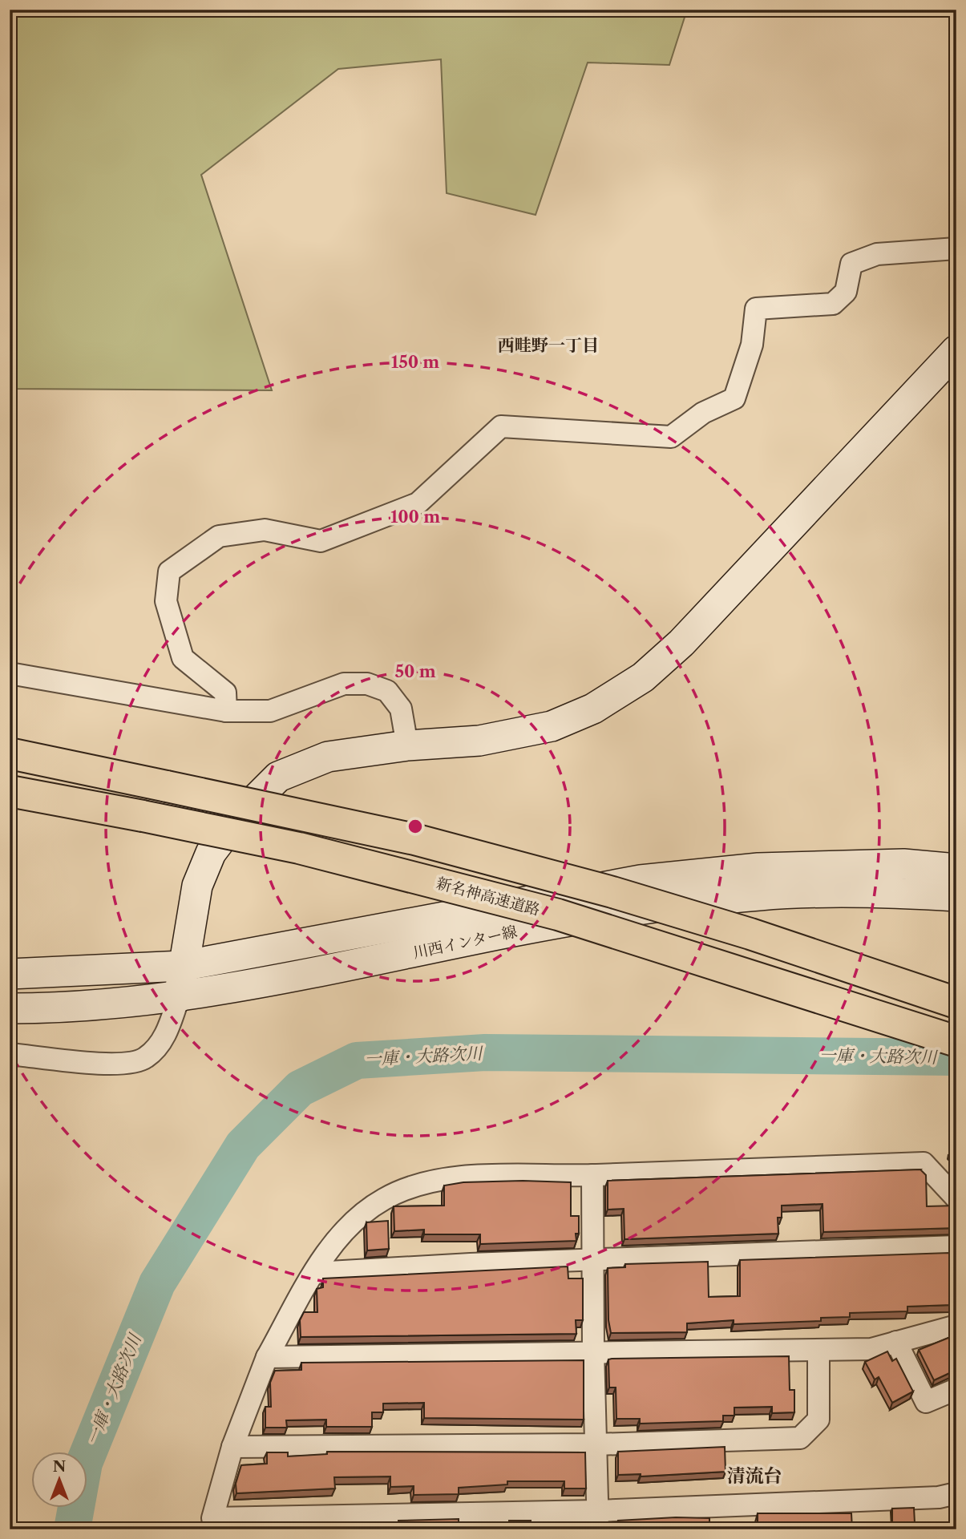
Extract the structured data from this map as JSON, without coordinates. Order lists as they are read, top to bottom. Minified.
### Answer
{"streets":{"highway":["新名神高速道路"],"main road":["川西インター線"]},"districts":["西畦野一丁目","清流台"],"water":["一庫・大路次川"],"north":"top","rings":["150 m","100 m","50 m"]}
